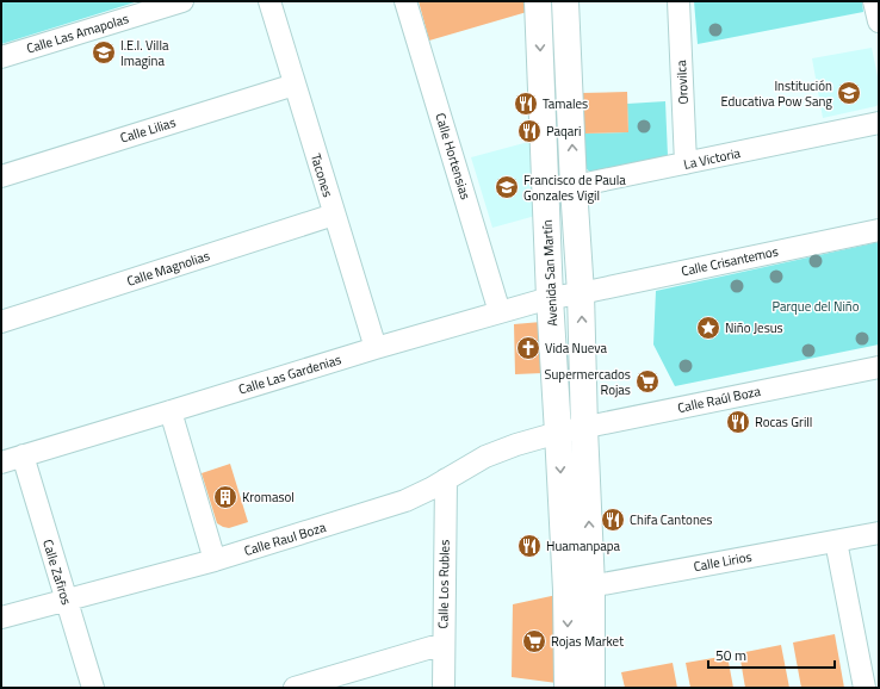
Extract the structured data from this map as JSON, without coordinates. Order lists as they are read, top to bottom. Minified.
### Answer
{"streets":{"main road":["Avenida San Martín"],"street":["Calle Las Amapolas","Orovilca","Calle Lilias","Calle Hortensias","La Victoria","Tacones","Calle Crisantemos","Calle Magnolias","Calle Las Gardenias","Calle Raúl Boza","Calle Raul Boza","Calle Lirios","Calle Zafiros","Calle Los Rubles"]},"crossings":[["Orovilca","La Victoria"],["Calle Lilias","Tacones"],["Calle Hortensias","Calle Las Gardenias"],["La Victoria","Avenida San Martín"],["Tacones","Calle Magnolias"],["Tacones","Calle Las Gardenias"],["Calle Crisantemos","Calle Las Gardenias"],["Avenida San Martín","Calle Las Gardenias"],["Avenida San Martín","Calle Raúl Boza"],["Avenida San Martín","Calle Raul Boza"],["Avenida San Martín","Calle Lirios"],["Calle Las Gardenias","Calle Zafiros"],["Calle Raúl Boza","Calle Raul Boza"],["Calle Raul Boza","Calle Zafiros"],["Calle Raul Boza","Calle Los Rubles"]],"parks":["Parque del Niño"],"places":{"school or university":["I.E.I. Villa Imagina","Institución Educativa Pow Sang","Francisco de Paula Gonzales Vigil"],"restaurant":["Tamales","Paqari","Rocas Grill","Chifa Cantones","Huamanpapa"],"place":["Niño Jesus"],"church":["Vida Nueva"],"supermarket":["Supermercados Rojas","Rojas Market"],"building":["Kromasol"]},"scale_bar":"50 m"}
